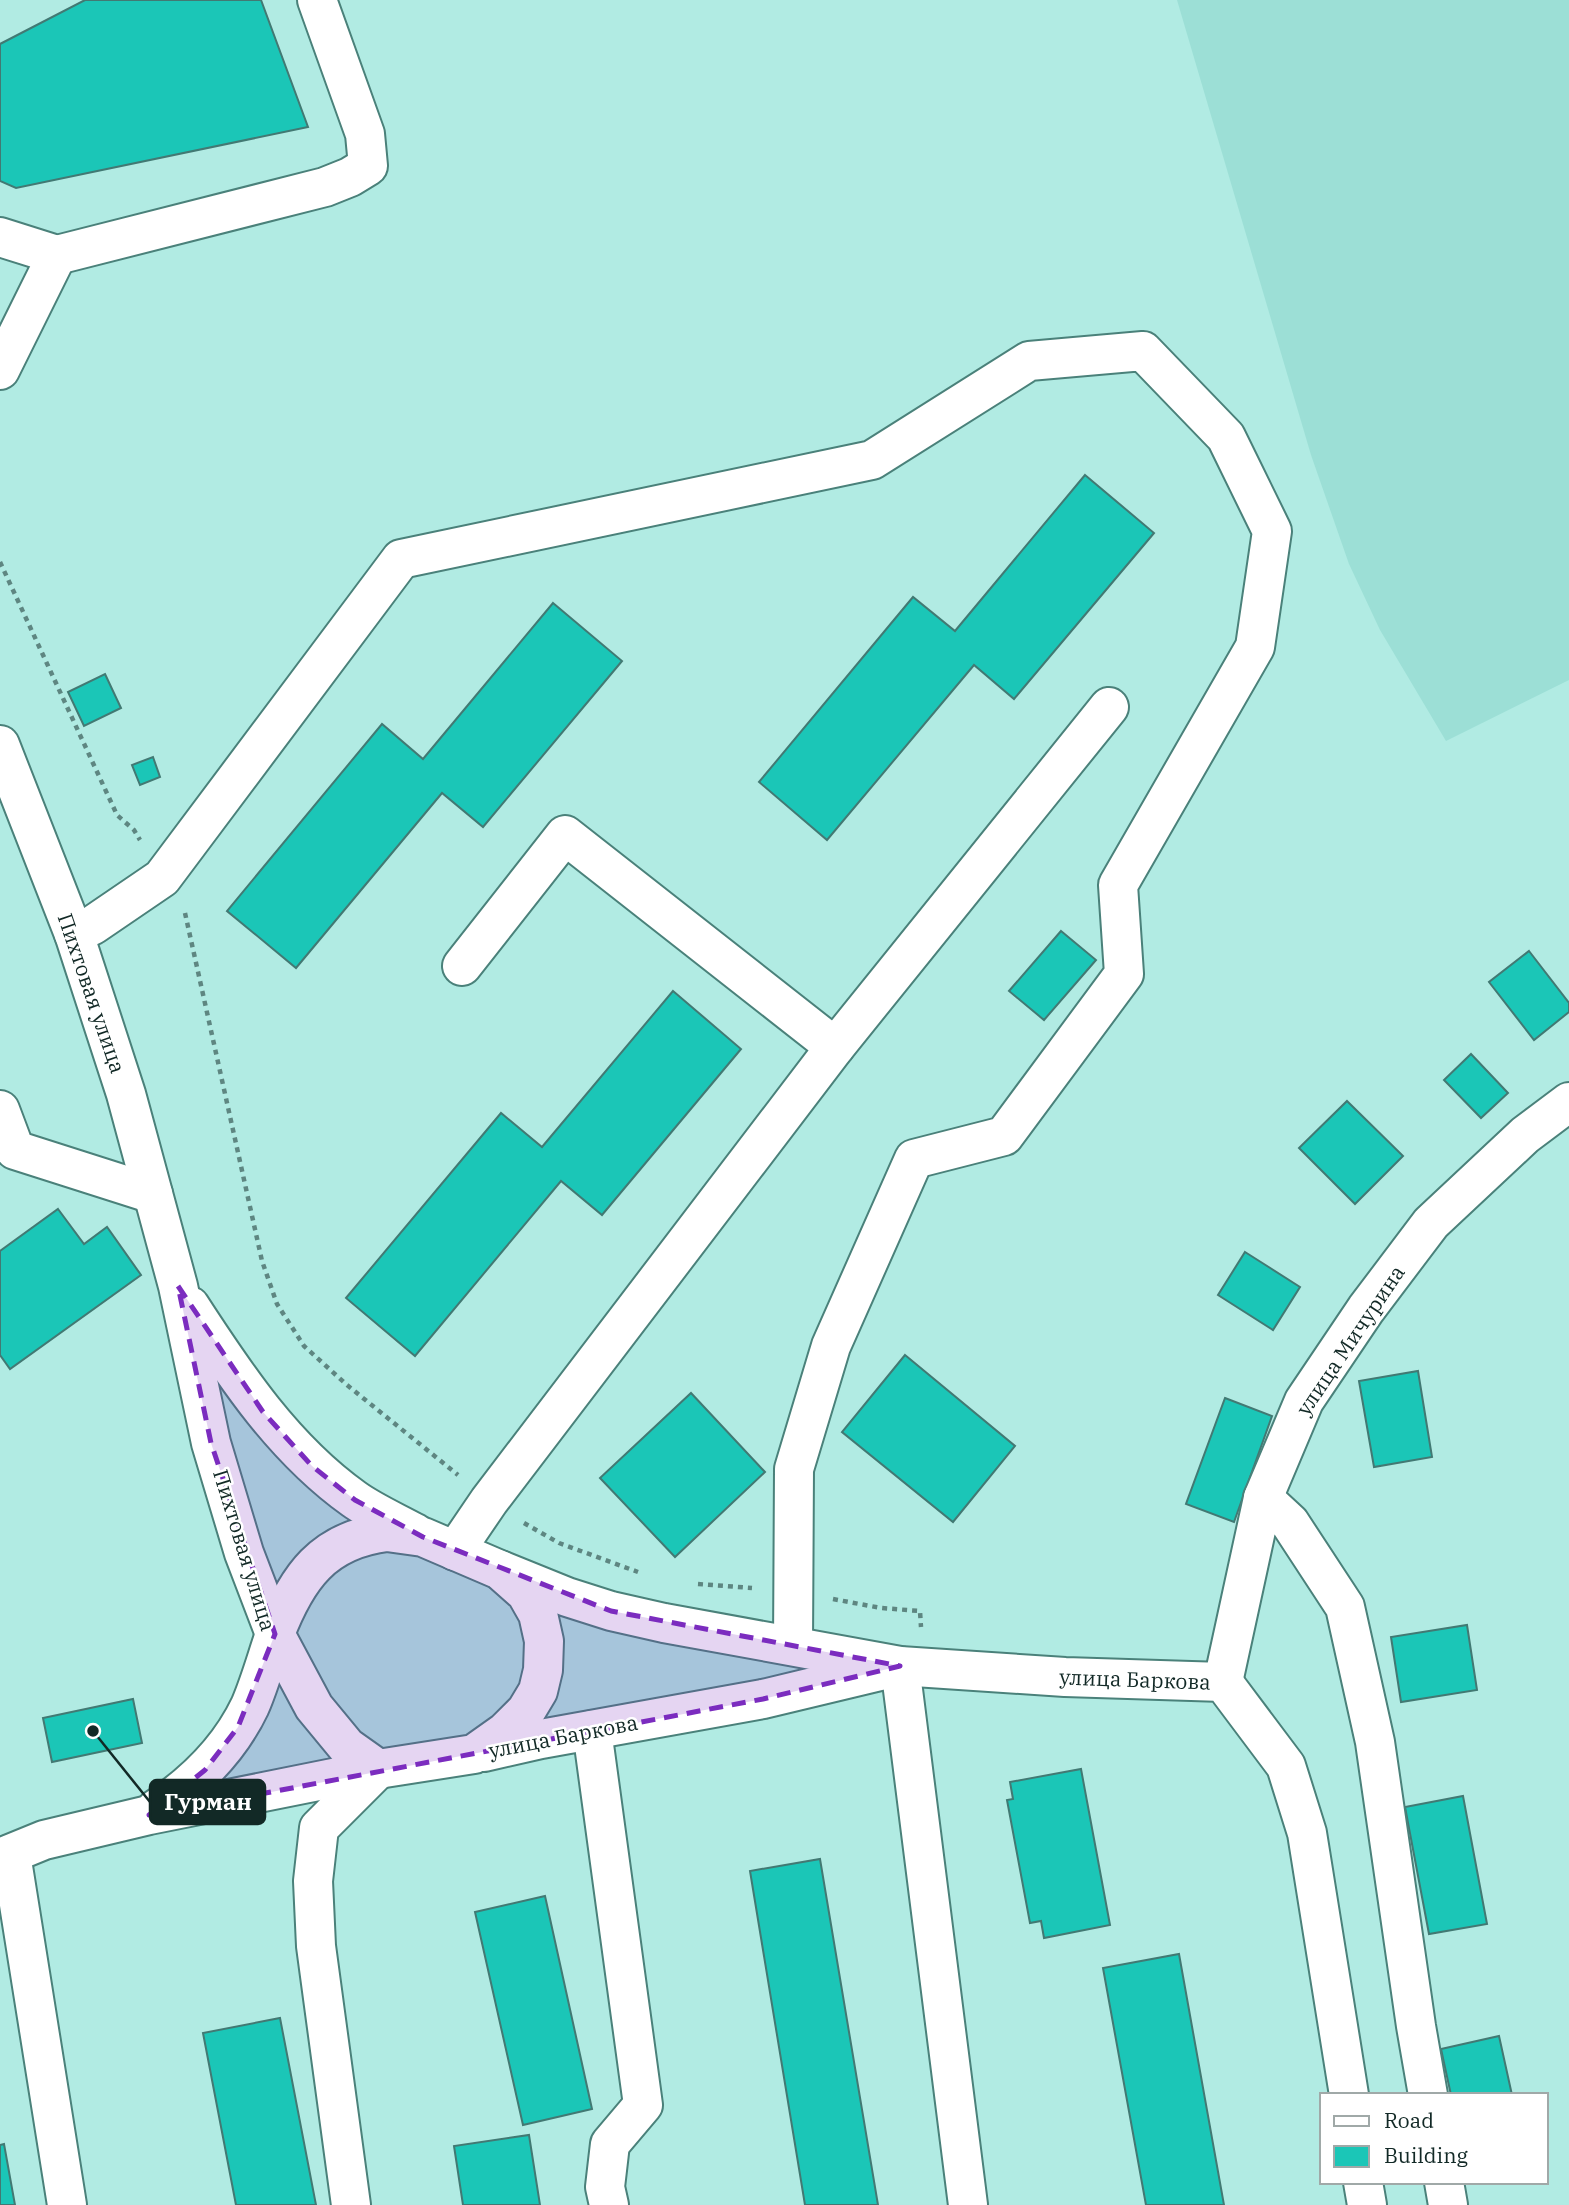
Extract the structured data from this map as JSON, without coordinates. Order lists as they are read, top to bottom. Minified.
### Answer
{"streets":{"main road":["Пихтовая улица","улица Мичурина","улица Баркова"]},"crossings":[["Пихтовая улица","улица Баркова"],["улица Мичурина","улица Баркова"]],"places":["Гурман"],"legend":["Road","Building"]}
